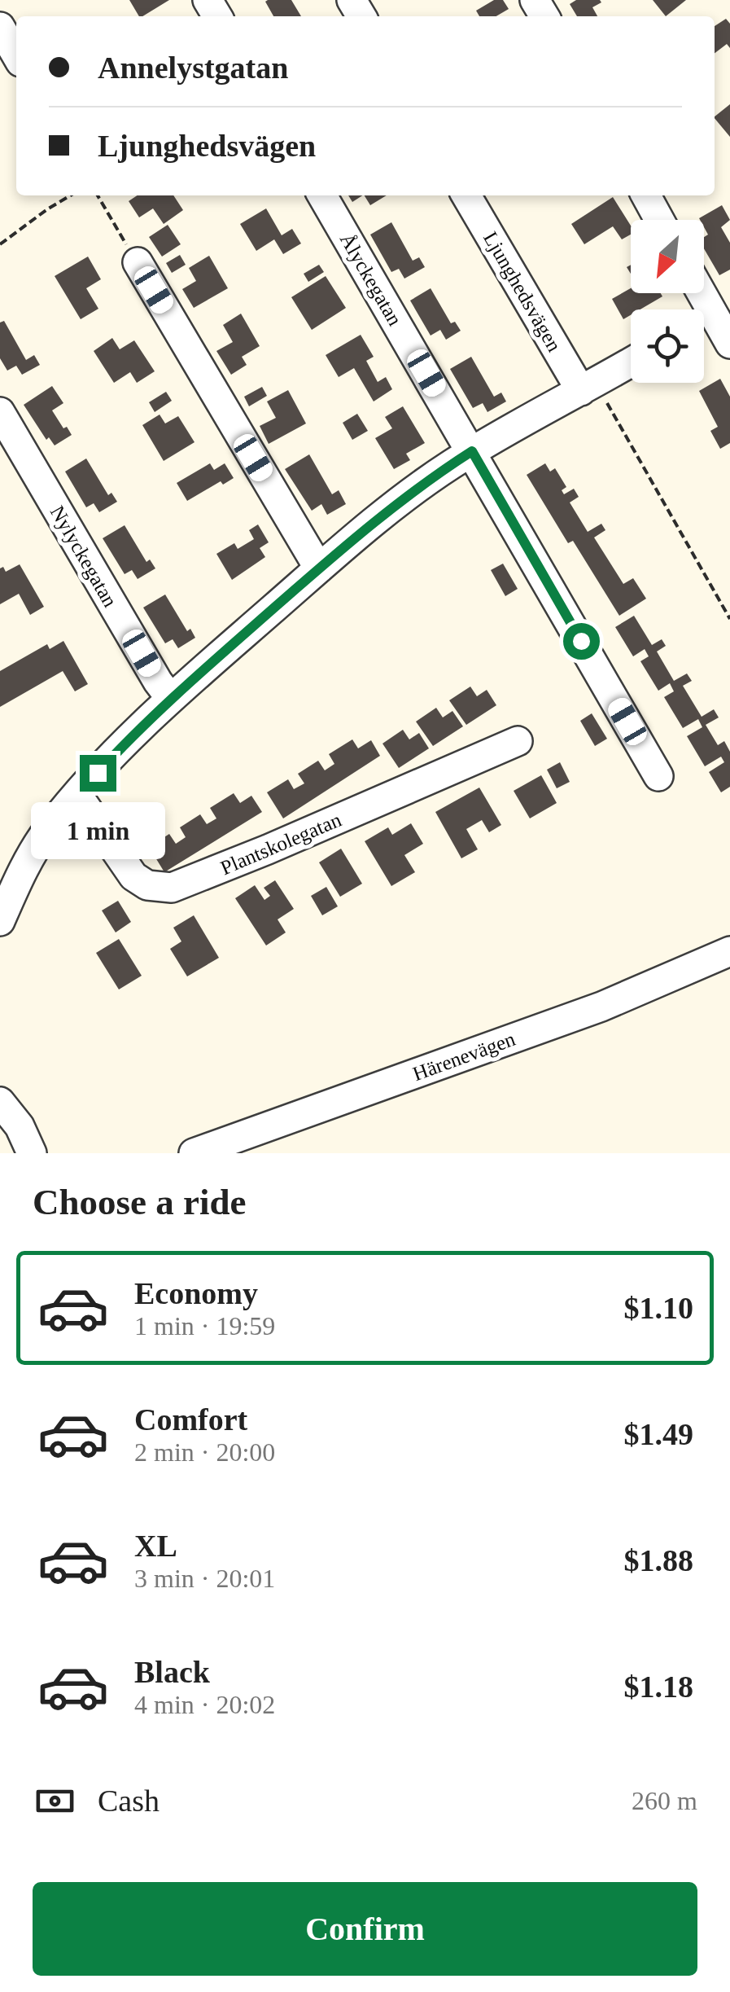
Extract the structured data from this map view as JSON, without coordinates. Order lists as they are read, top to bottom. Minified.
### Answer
{"streets":{"street":["Ålyckegatan","Ljunghedsvägen","Nylyckegatan","Plantskolegatan","Härenevägen"]},"north":"bottom left","page":{"banner":["Annelystgatan","Ljunghedsvägen"],"bubble":"1 min","heading":"Choose a ride","list":[{"name":"Economy","note":"1 min · 19:59","value":"$1.10"},{"name":"Comfort","note":"2 min · 20:00","value":"$1.49"},{"name":"XL","note":"3 min · 20:01","value":"$1.88"},{"name":"Black","note":"4 min · 20:02","value":"$1.18"}],"pay":["Cash","260 m"],"buttons":"Confirm"}}
